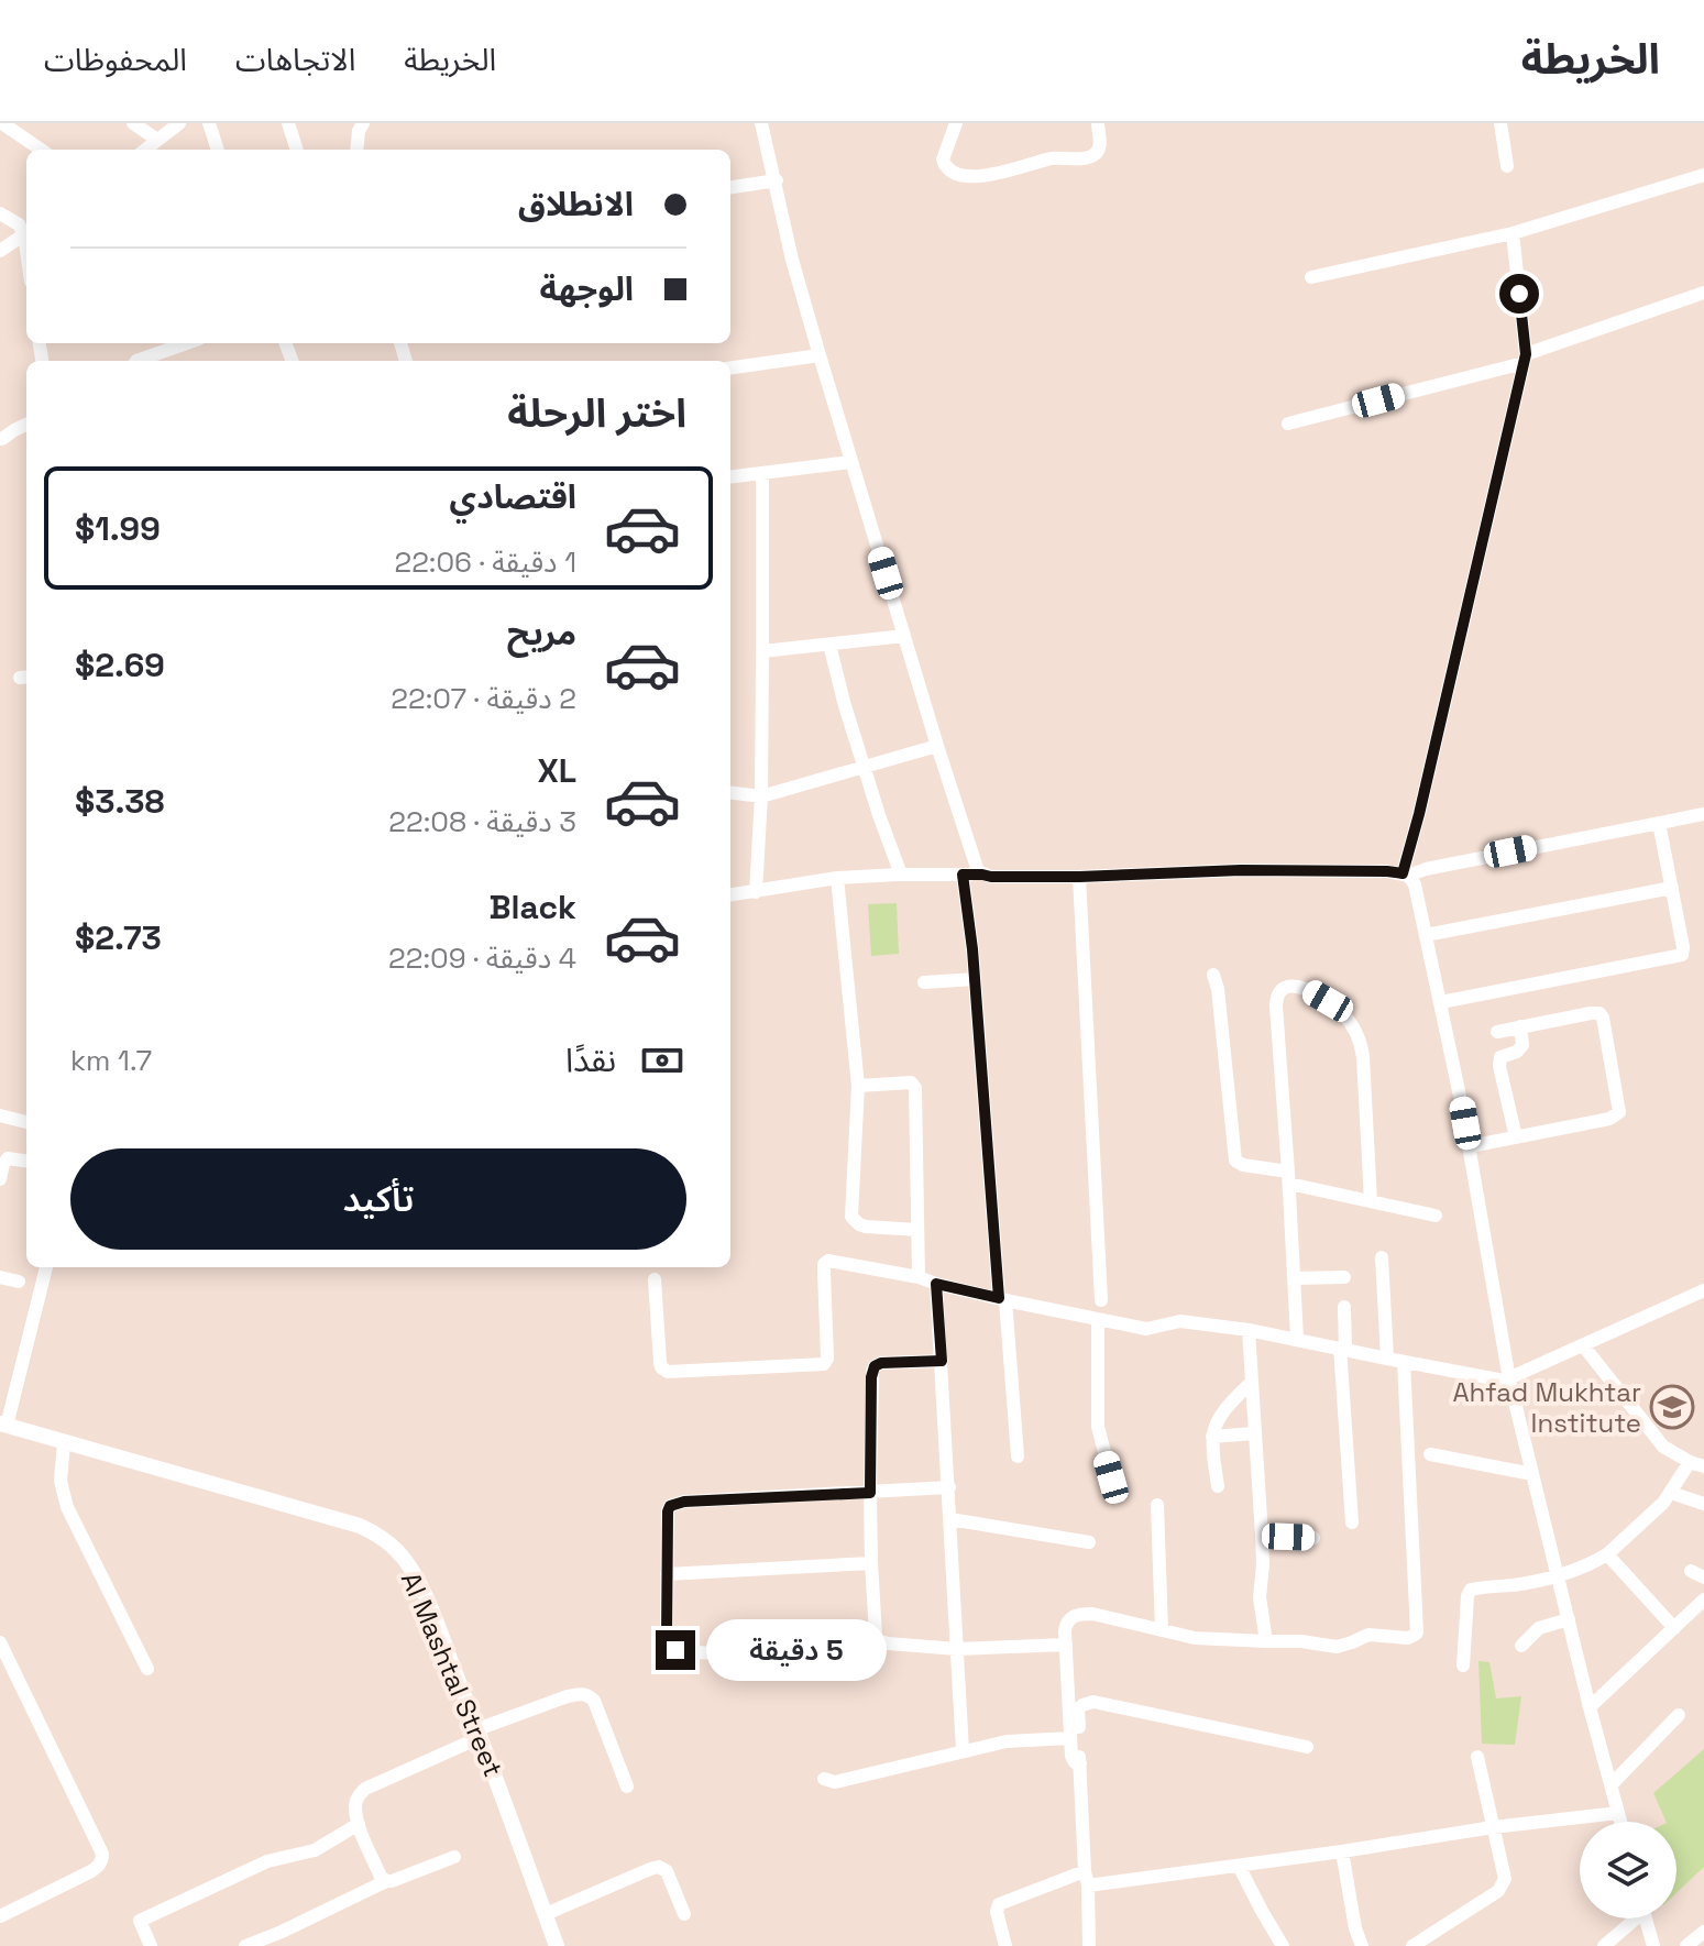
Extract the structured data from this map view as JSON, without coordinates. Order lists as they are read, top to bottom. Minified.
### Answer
{"streets":{"main road":["Al Mashtal Street"]},"places":{"school or university":["Ahfad Mukhtar Institute"]},"page":{"header":"الخريطة","nav":["الخريطة","الاتجاهات","المحفوظات"],"banner":["الانطلاق","الوجهة"],"heading":"اختر الرحلة","list":[{"name":"اقتصادي","note":"1 دقيقة · 22:06","value":"$1.99"},{"name":"مريح","note":"2 دقيقة · 22:07","value":"$2.69"},{"name":"XL","note":"3 دقيقة · 22:08","value":"$3.38"},{"name":"Black","note":"4 دقيقة · 22:09","value":"$2.73"}],"pay":["نقدًا","1.7 km"],"buttons":"تأكيد","bubble":"5 دقيقة"}}
